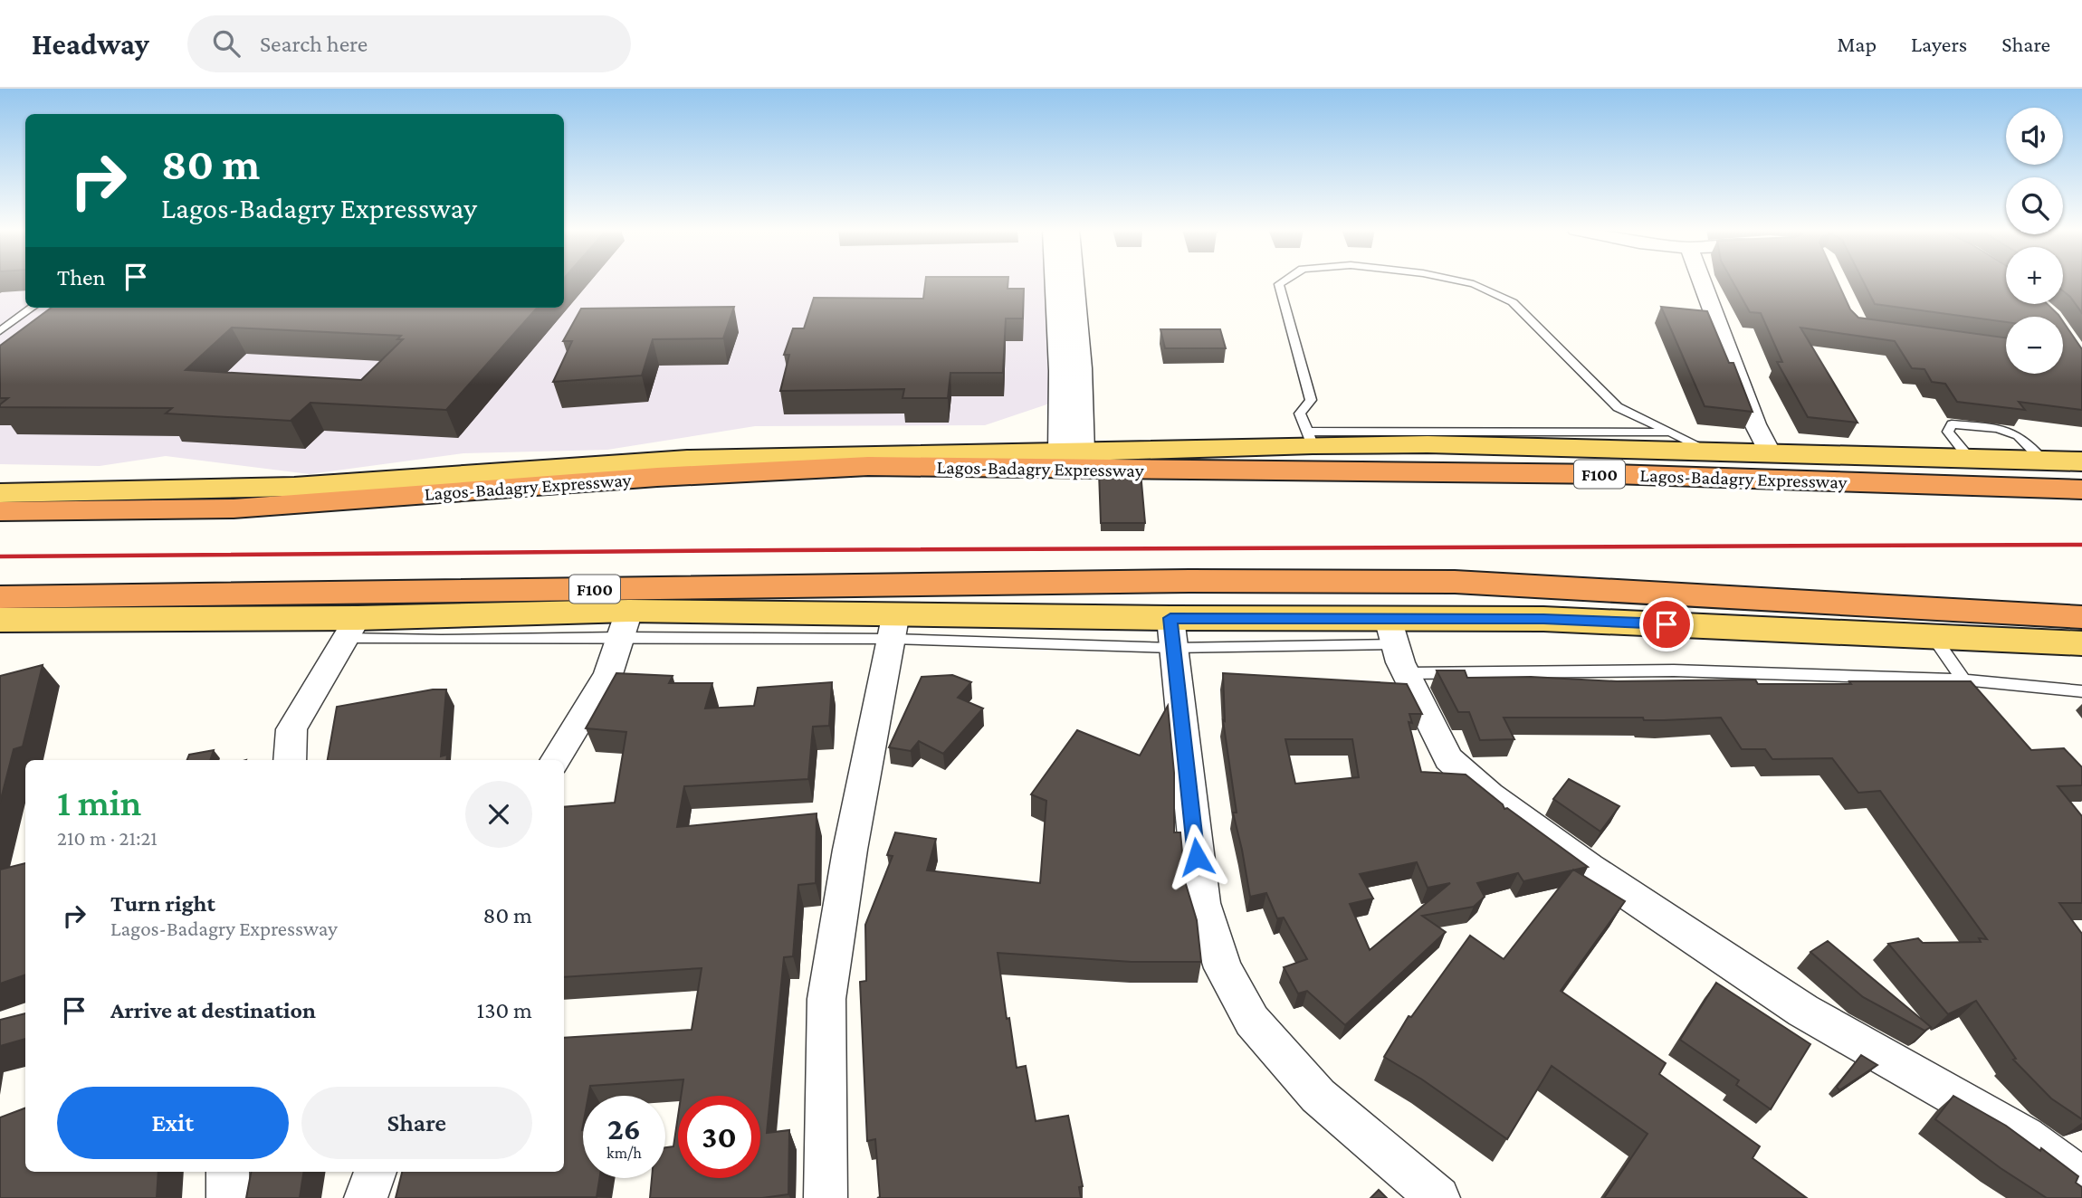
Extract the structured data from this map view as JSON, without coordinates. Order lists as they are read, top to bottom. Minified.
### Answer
{"streets":{"highway":["Lagos-Badagry Expressway","F100"]},"page":{"header":"Headway","search":"Search here","nav":["Map","Layers","Share"],"map_buttons":["+","−"],"turn":["80 m","Lagos-Badagry Expressway"],"then":"Then","heading":["1 min","210 m · 21:21"],"list":[{"name":"Turn right","note":"Lagos-Badagry Expressway","value":"80 m"},{"name":"Arrive at destination","value":"130 m"}],"buttons":["Exit","Share"],"speed":"26 km/h","limit":"30"}}
